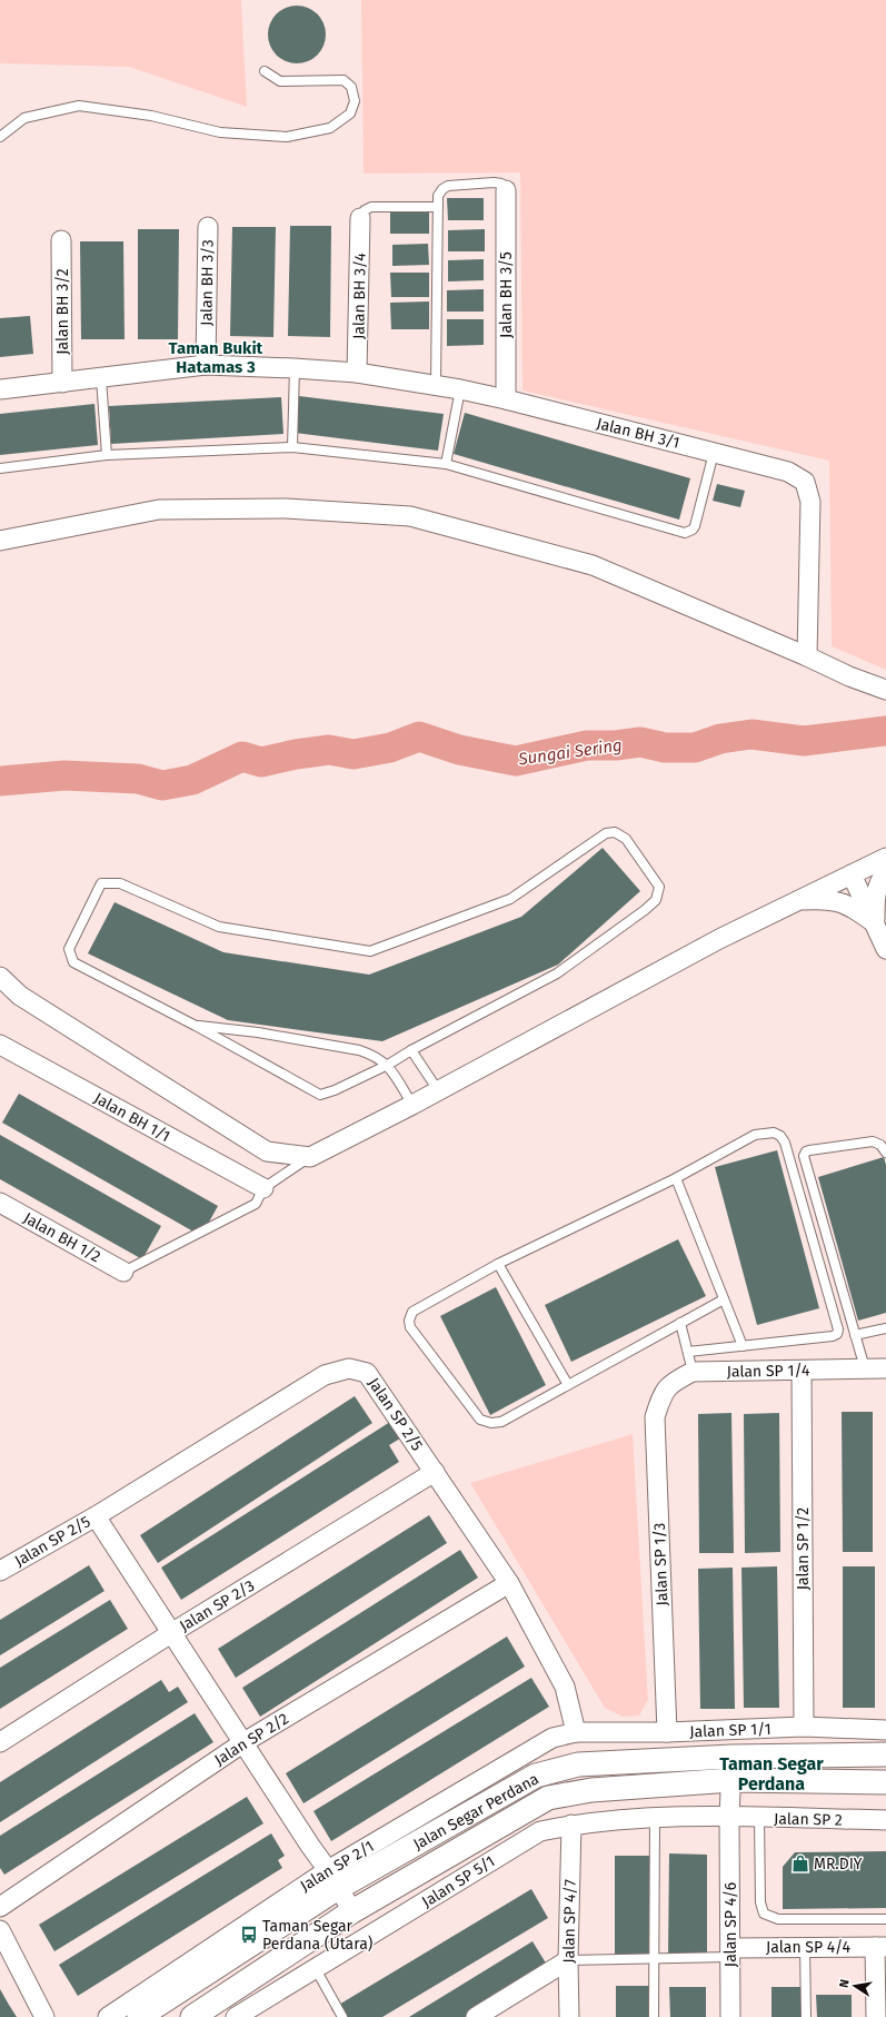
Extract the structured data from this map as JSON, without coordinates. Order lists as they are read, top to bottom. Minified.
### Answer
{"streets":{"street":["Jalan BH 3/3","Jalan BH 3/5","Jalan BH 3/4","Jalan BH 3/2","Jalan BH 3/1","Jalan BH 1/1","Jalan BH 1/2","Jalan SP 1/4","Jalan SP 2/5","Jalan SP 1/2","Jalan SP 1/3","Jalan SP 2/3","Jalan SP 1/1","Jalan SP 2/2","Jalan Segar Perdana","Jalan SP 2","Jalan SP 2/1","Jalan SP 5/1","Jalan SP 4/7","Jalan SP 4/6","Jalan SP 4/4"]},"crossings":[["Jalan BH 3/3","Jalan BH 3/1"],["Jalan BH 3/5","Jalan BH 3/1"],["Jalan BH 3/4","Jalan BH 3/1"],["Jalan BH 3/2","Jalan BH 3/1"],["Jalan SP 1/4","Jalan SP 1/2"],["Jalan SP 1/4","Jalan SP 1/3"],["Jalan SP 2/5","Jalan SP 2/3"],["Jalan SP 2/5","Jalan SP 1/1"],["Jalan SP 2/5","Jalan SP 2/2"],["Jalan SP 2/5","Jalan SP 2/1"],["Jalan SP 1/2","Jalan SP 1/1"],["Jalan SP 1/3","Jalan SP 1/1"],["Jalan SP 1/1","Jalan SP 2/1"],["Jalan Segar Perdana","Jalan SP 2/1"],["Jalan Segar Perdana","Jalan SP 4/6"],["Jalan SP 2","Jalan SP 5/1"],["Jalan SP 2","Jalan SP 4/6"],["Jalan SP 5/1","Jalan SP 4/7"],["Jalan SP 4/6","Jalan SP 4/4"]],"districts":["Taman Bukit Hatamas 3","Taman Segar Perdana"],"water":["Sungai Sering"],"places":{"shop":["MR.DIY"],"bus stop":["Taman Segar Perdana (Utara)"]},"north":"left"}
